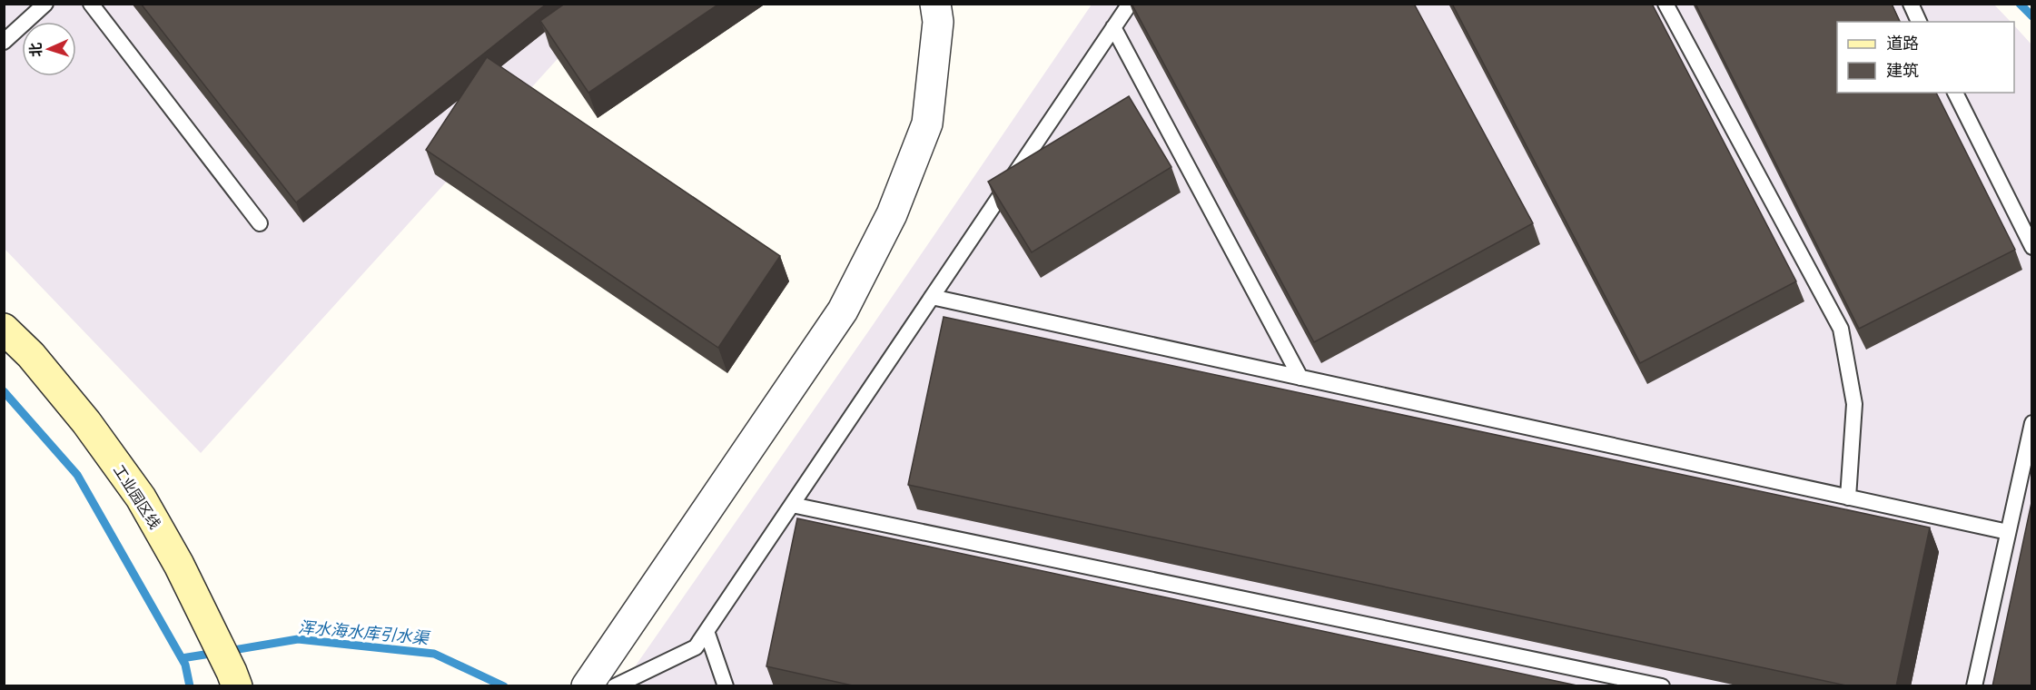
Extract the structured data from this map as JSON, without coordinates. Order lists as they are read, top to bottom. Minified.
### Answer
{"streets":{"main road":["工业园区线"]},"water":["浑水海水库引水渠"],"legend":["道路","建筑"],"north":"left"}
